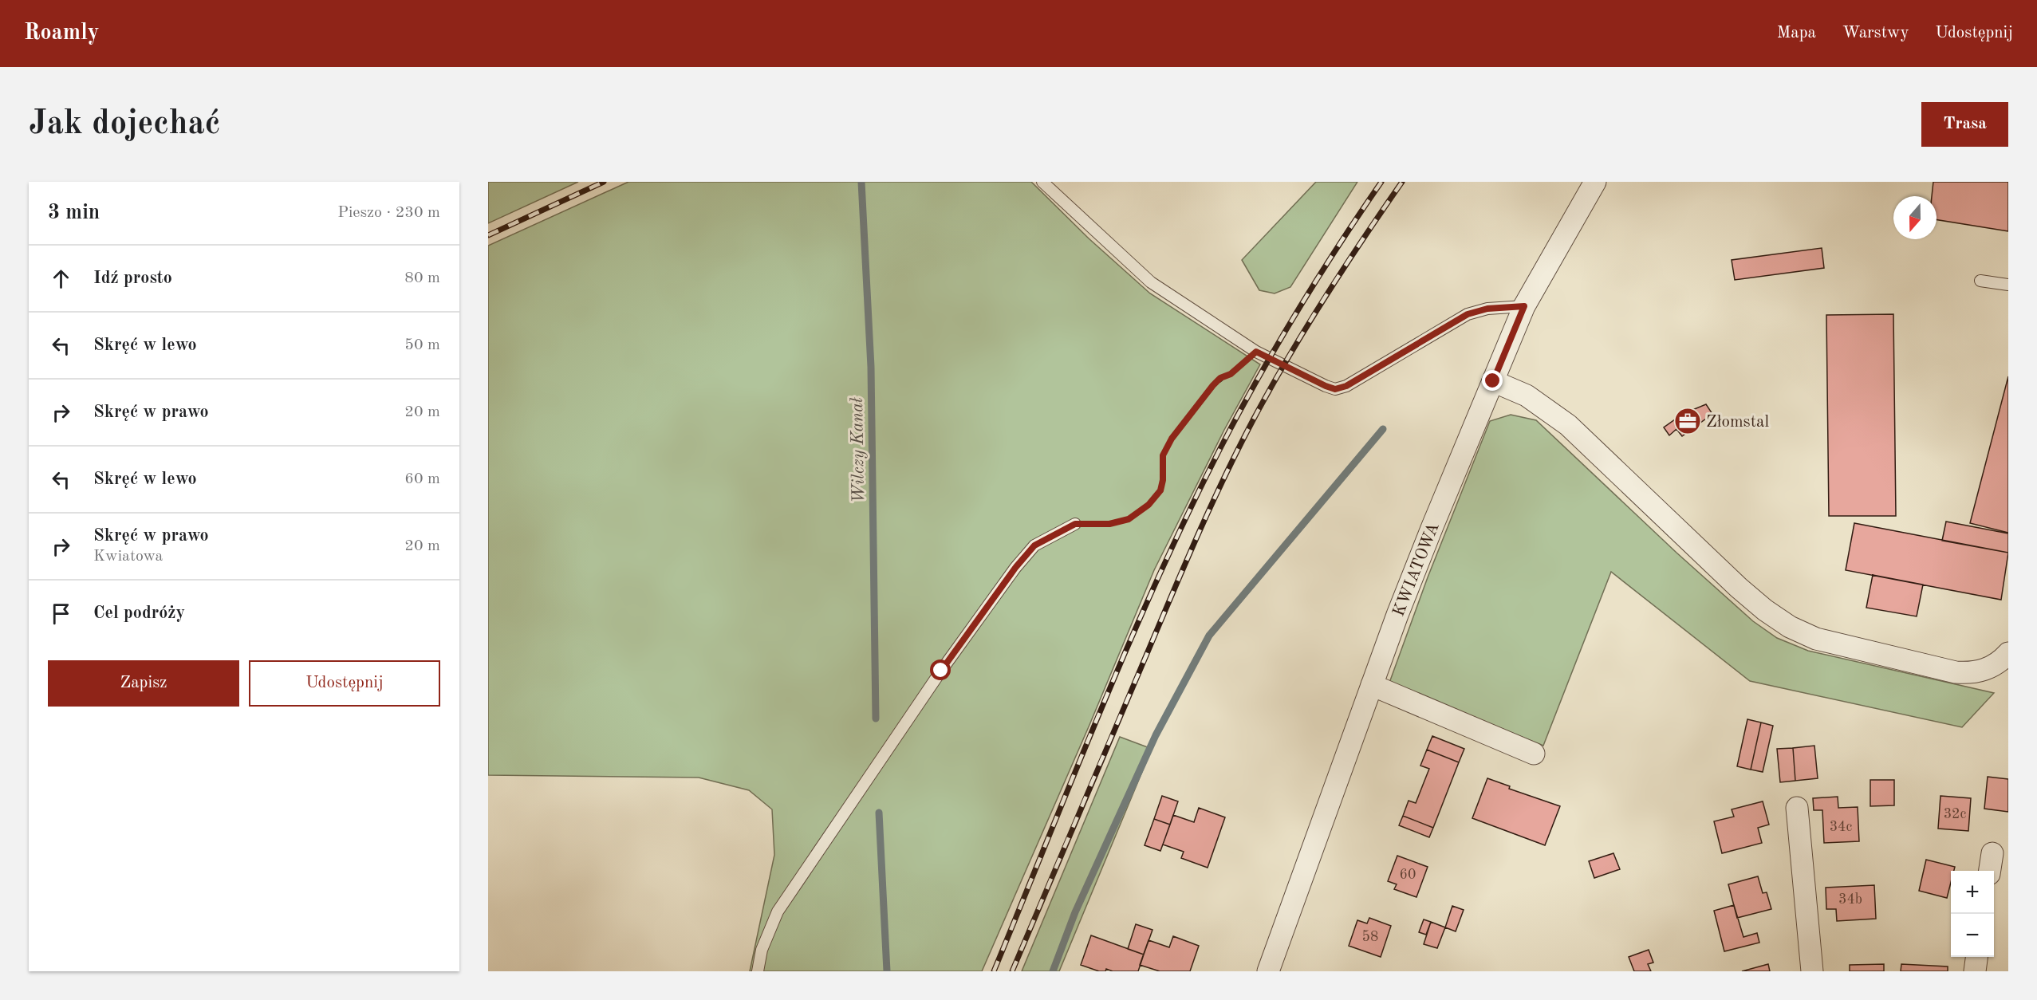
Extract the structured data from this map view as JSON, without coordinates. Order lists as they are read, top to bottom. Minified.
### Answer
{"streets":{"street":["KWIATOWA"]},"water":["Wilczy Kanał"],"places":{"office":["Złomstal"]},"house_numbers":["32c","34c","60","34b","58"],"north":"bottom","page":{"header":"Roamly","nav":["Mapa","Warstwy","Udostępnij"],"buttons":["Trasa",["Zapisz","Udostępnij"]],"title":"Jak dojechać","heading":["3 min","Pieszo · 230 m"],"list":[["Idź prosto","80 m"],["Skręć w lewo","50 m"],["Skręć w prawo","20 m"],["Skręć w lewo","60 m"],["Skręć w prawo","Kwiatowa","20 m"],"Cel podróży"],"map_buttons":["+","−"]}}
